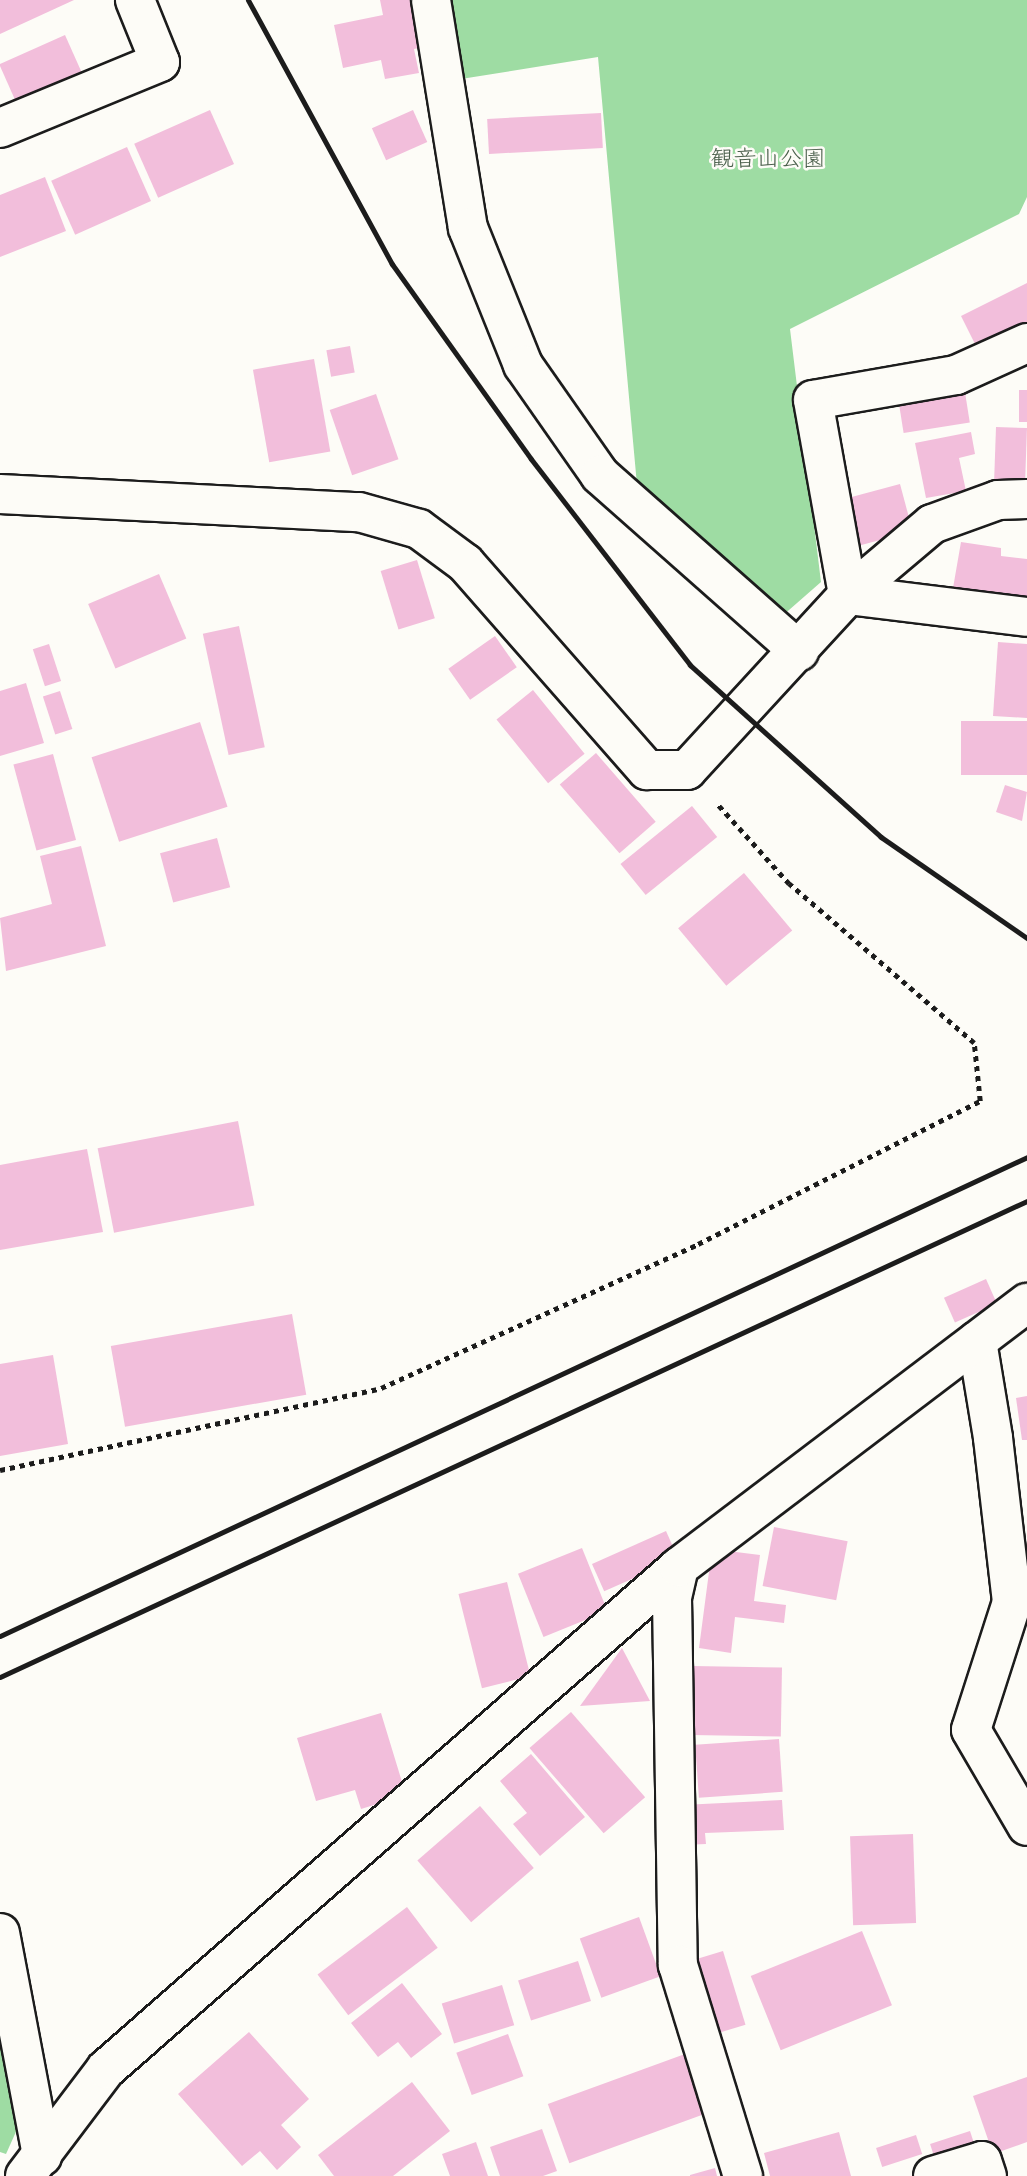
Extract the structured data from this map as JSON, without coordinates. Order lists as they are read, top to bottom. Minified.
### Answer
{"parks":["観音山公園"]}
